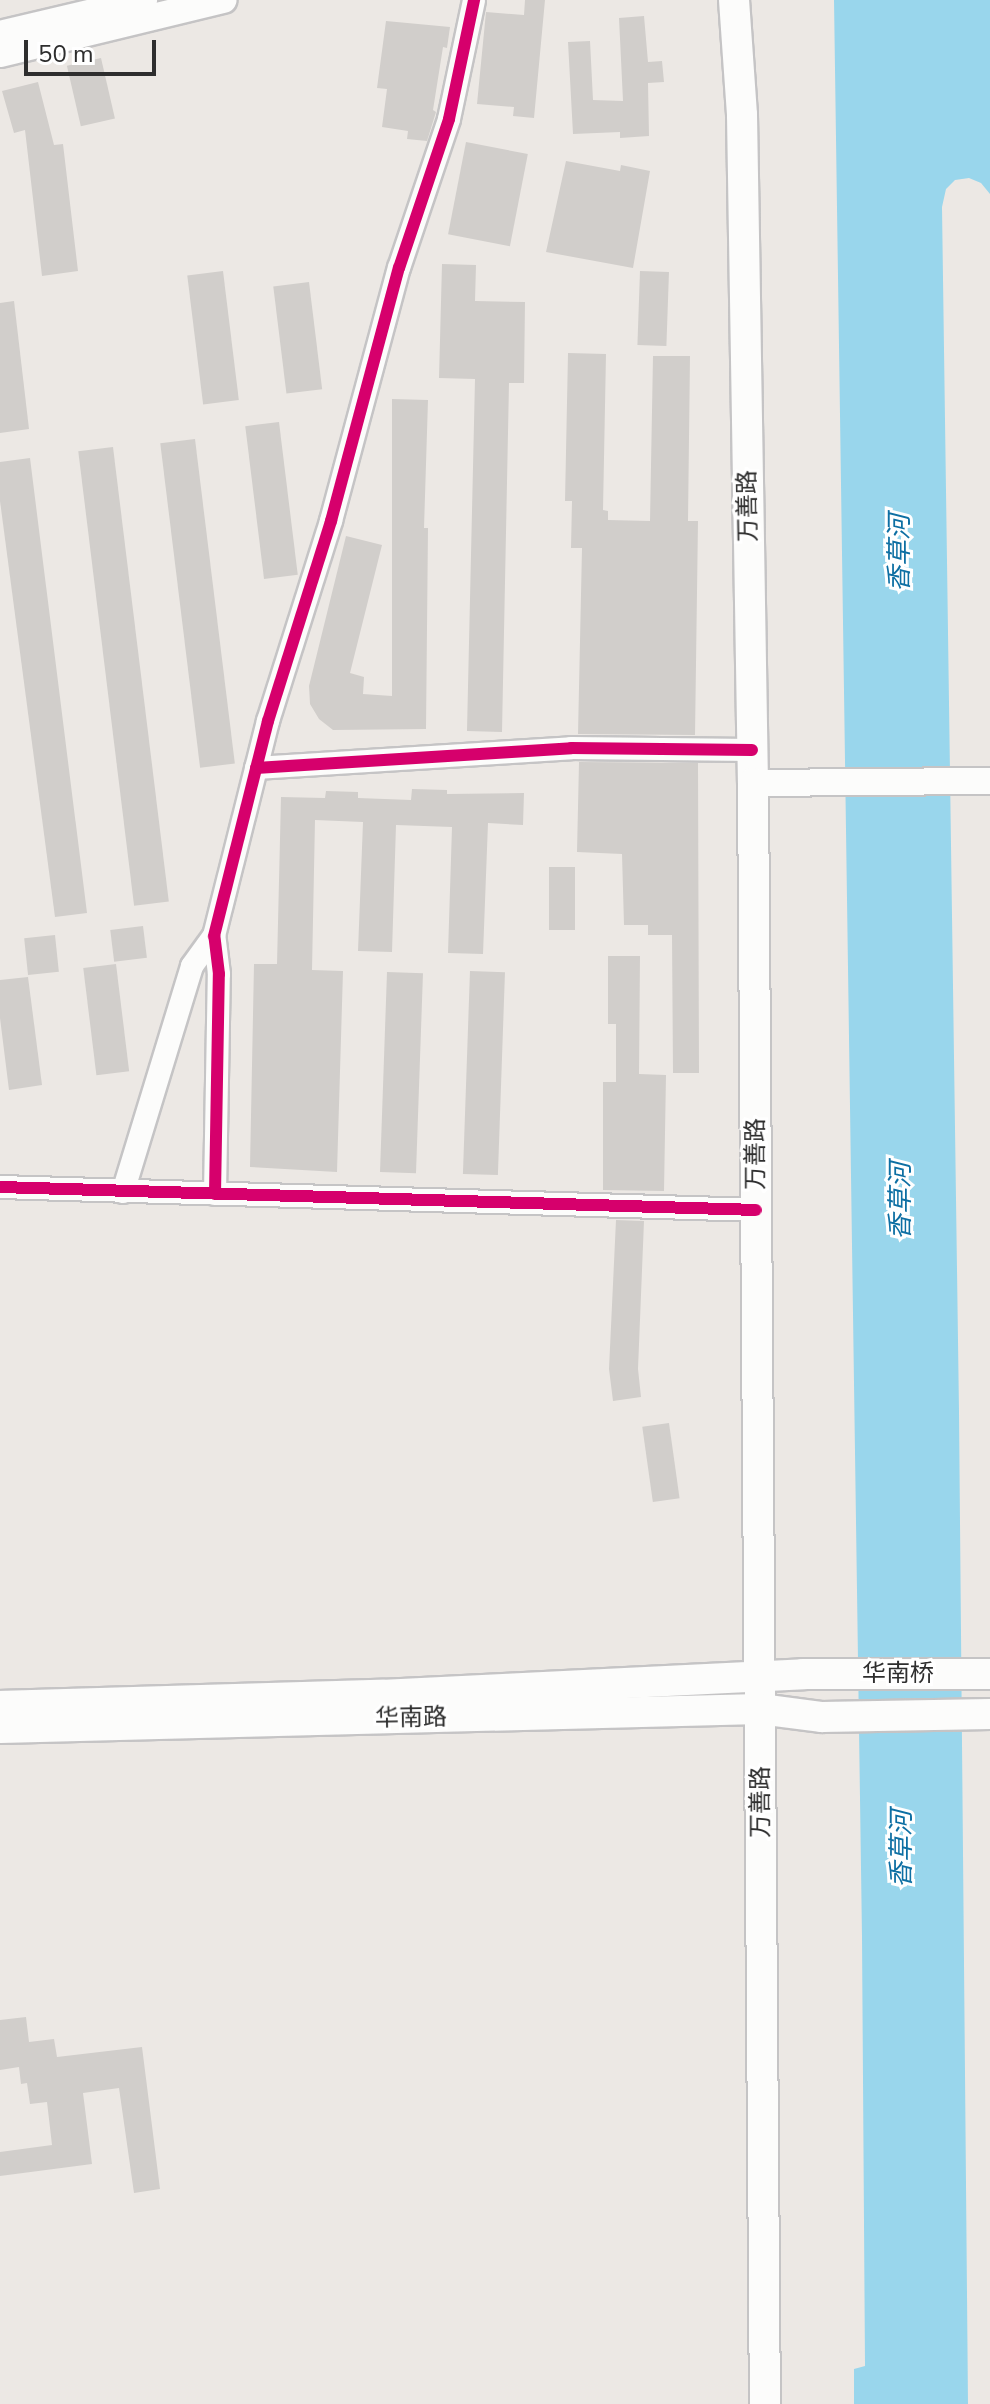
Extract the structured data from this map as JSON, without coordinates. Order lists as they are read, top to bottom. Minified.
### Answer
{"streets":{"main road":["万善路","华南桥","华南路"]},"crossings":[["万善路","华南路"],["华南桥","华南路"]],"water":["香草河"],"scale_bar":"50 m"}
